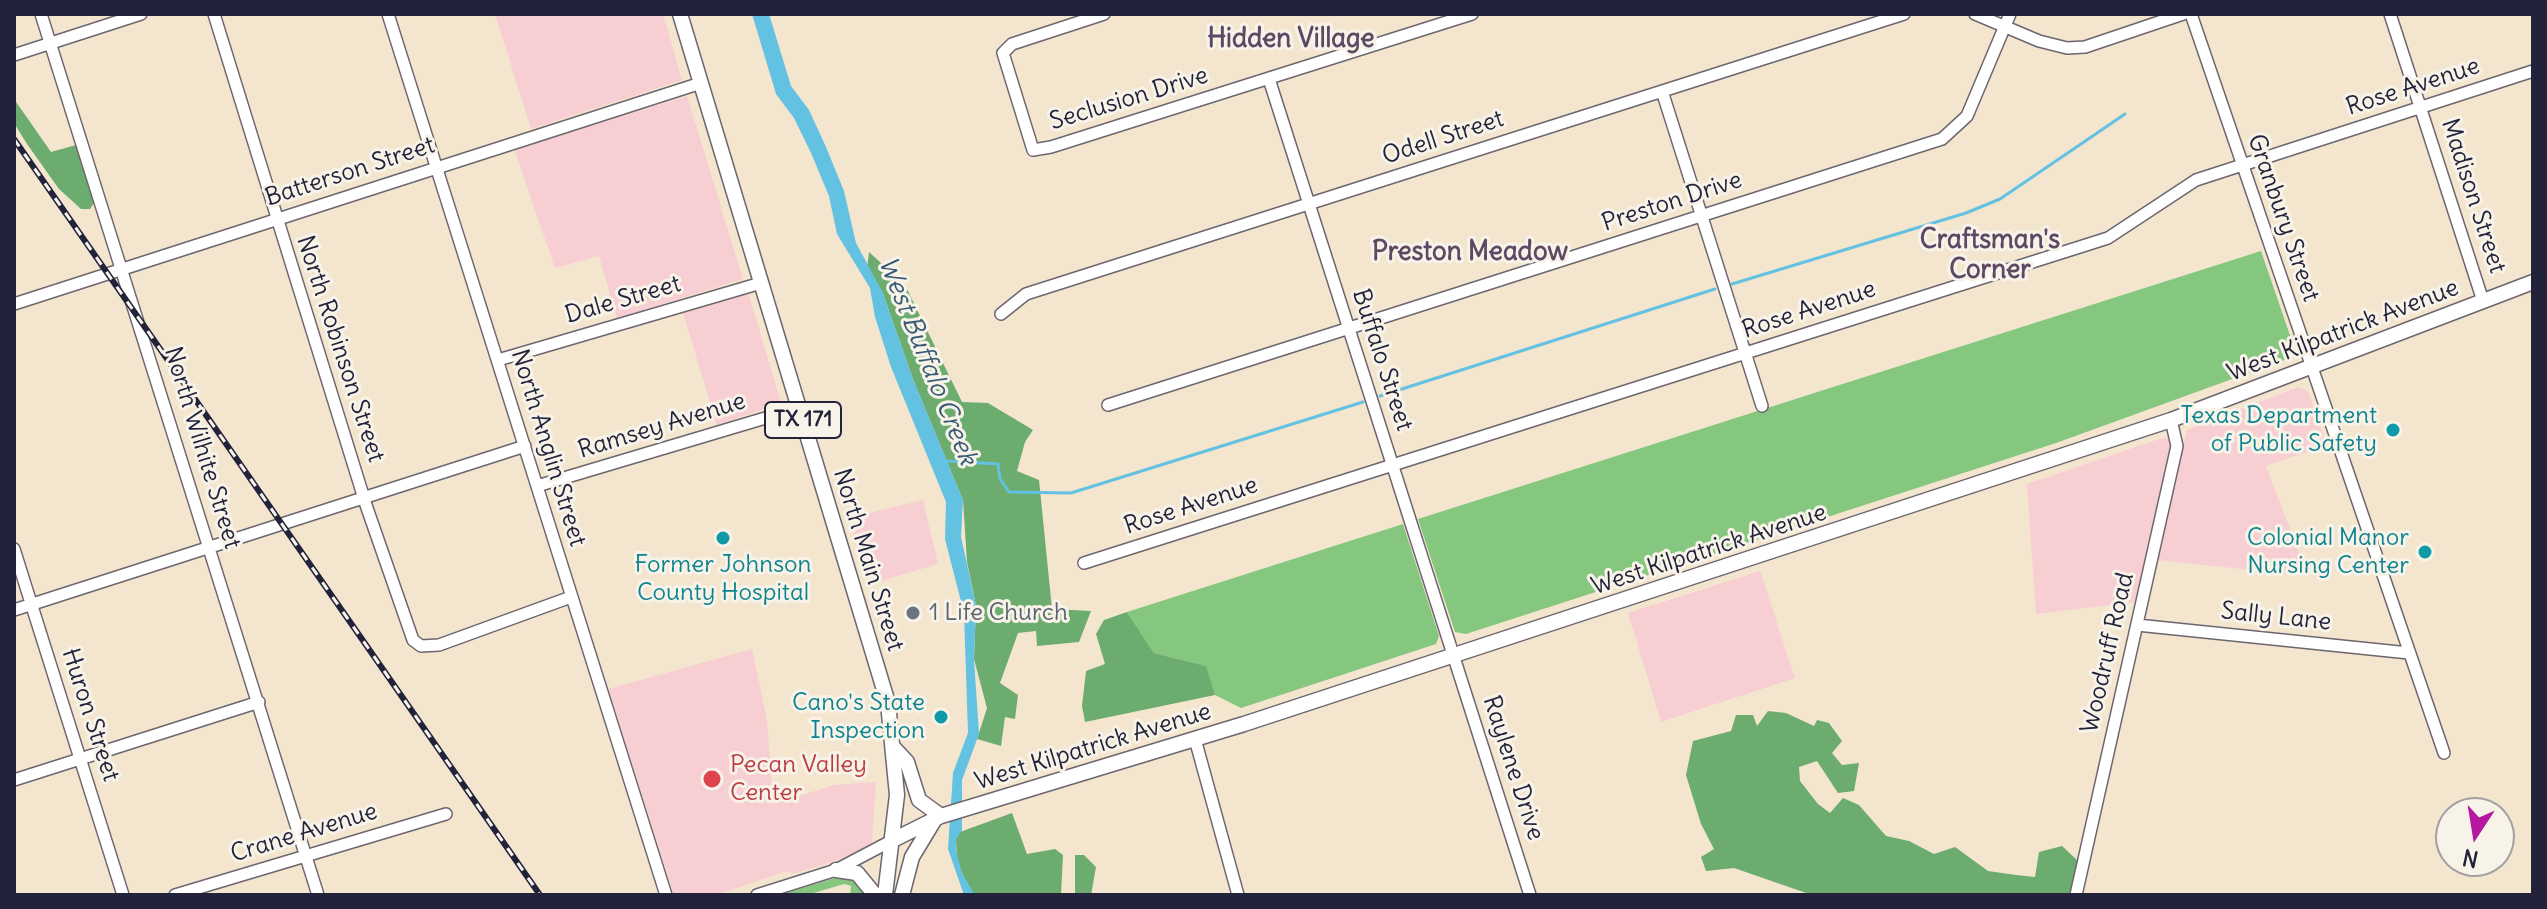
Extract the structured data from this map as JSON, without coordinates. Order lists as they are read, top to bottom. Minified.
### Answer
{"streets":{"main road":["West Kilpatrick Avenue","TX 171","North Main Street"],"street":["Rose Avenue","Seclusion Drive","Odell Street","Batterson Street","Madison Street","Preston Drive","Granbury Street","Dale Street","North Robinson Street","Buffalo Street","Ramsey Avenue","North Wilhite Street","North Anglin Street","Sally Lane","Woodruff Road","Huron Street","Raylene Drive","Crane Avenue"]},"crossings":[["Rose Avenue","Madison Street"],["Rose Avenue","Granbury Street"],["Rose Avenue","Buffalo Street"],["Seclusion Drive","Buffalo Street"],["Odell Street","Buffalo Street"],["Batterson Street","North Robinson Street"],["Batterson Street","North Wilhite Street"],["Batterson Street","North Anglin Street"],["Batterson Street","North Main Street"],["Madison Street","West Kilpatrick Avenue"],["Preston Drive","Buffalo Street"],["Granbury Street","West Kilpatrick Avenue"],["Granbury Street","Sally Lane"],["Dale Street","North Anglin Street"],["Dale Street","North Main Street"],["West Kilpatrick Avenue","Buffalo Street"],["West Kilpatrick Avenue","North Main Street"],["West Kilpatrick Avenue","Woodruff Road"],["West Kilpatrick Avenue","Raylene Drive"],["North Robinson Street","North Anglin Street"],["Buffalo Street","Raylene Drive"],["Ramsey Avenue","North Anglin Street"],["Ramsey Avenue","North Main Street"],["North Wilhite Street","Crane Avenue"],["Sally Lane","Woodruff Road"]],"districts":["Hidden Village","Craftsman's Corner","Preston Meadow"],"water":["West Buffalo Creek"],"places":["Texas Department of Public Safety","Former Johnson County Hospital","Colonial Manor Nursing Center","1 Life Church","Cano's State Inspection","Pecan Valley Center"],"north":"bottom"}
